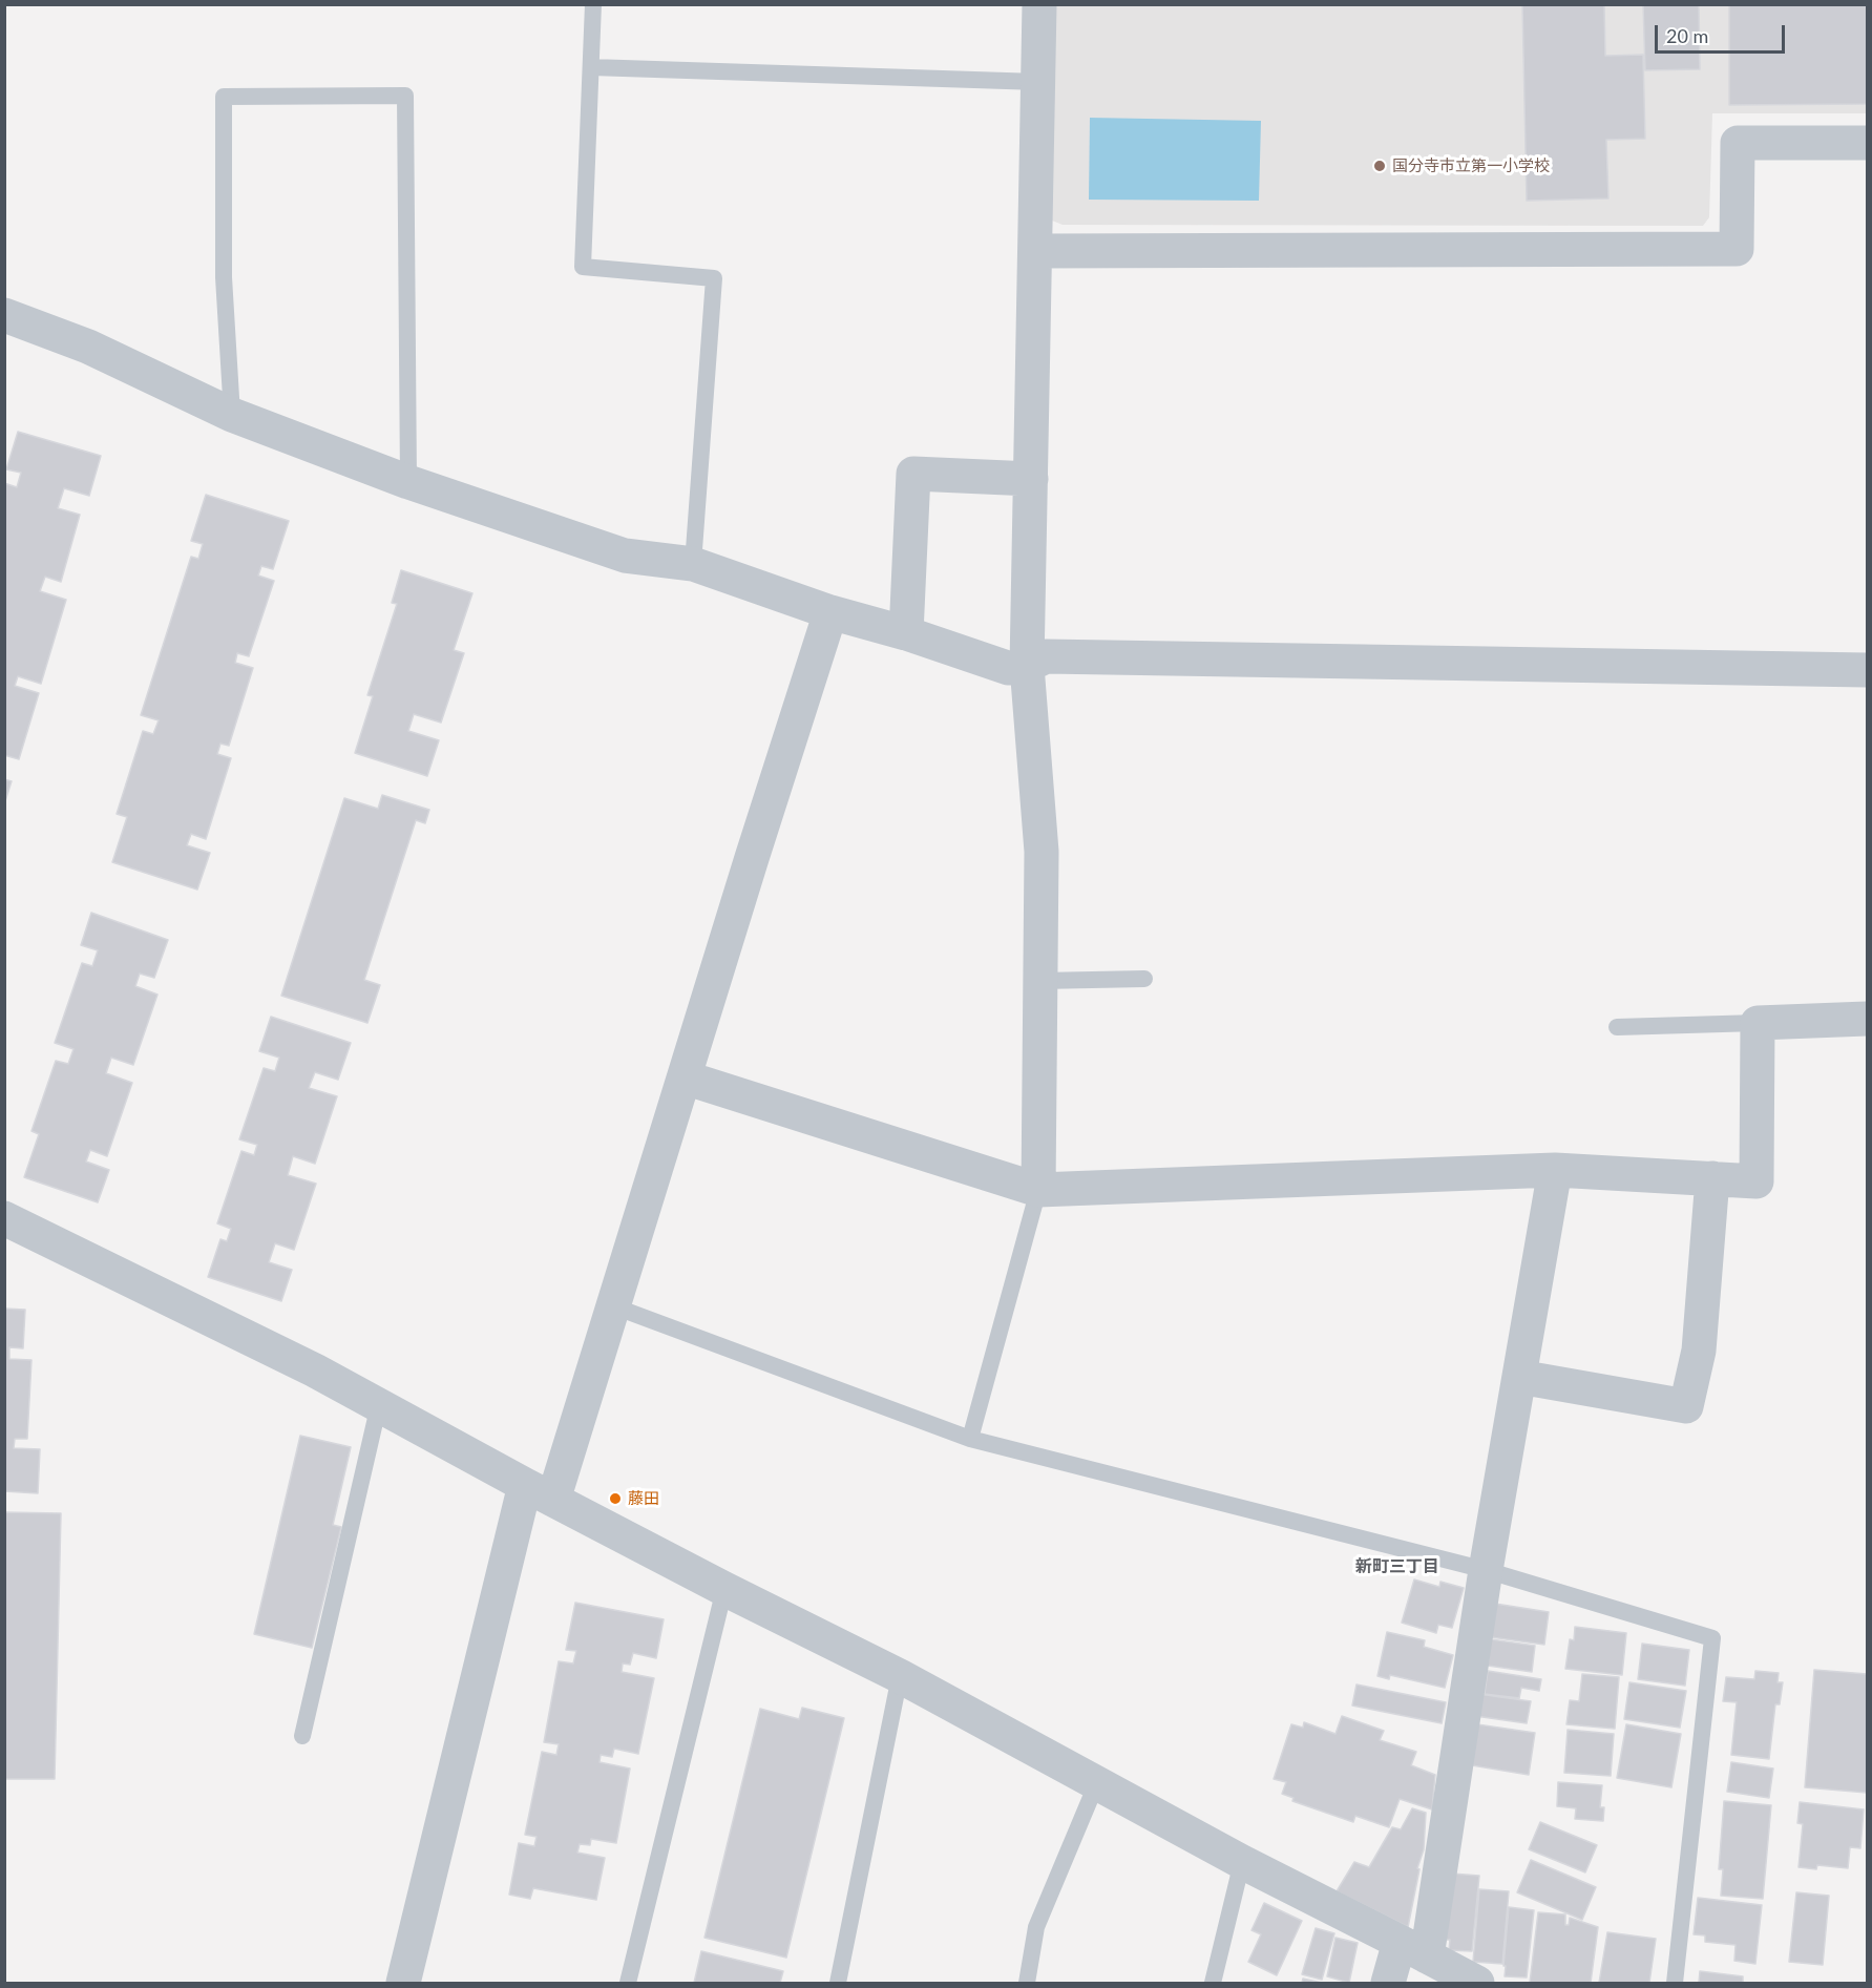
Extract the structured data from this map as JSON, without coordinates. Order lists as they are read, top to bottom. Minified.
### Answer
{"districts":["新町三丁目"],"places":["国分寺市立第一小学校","藤田"],"scale_bar":"20 m"}
